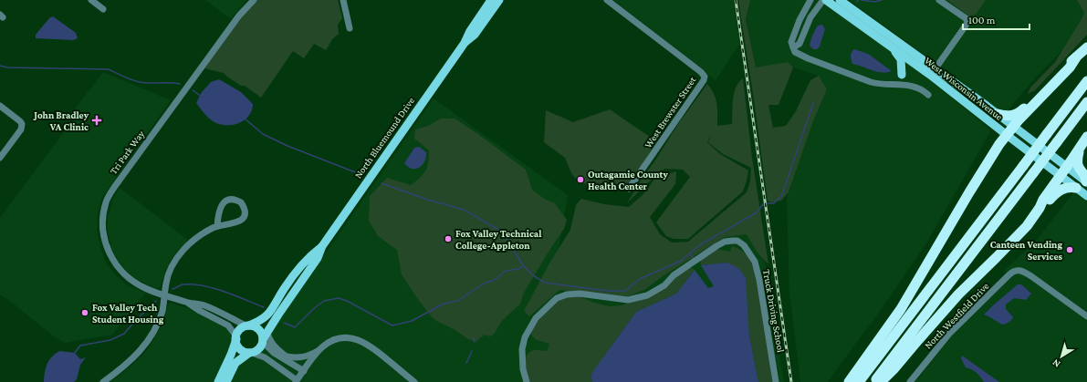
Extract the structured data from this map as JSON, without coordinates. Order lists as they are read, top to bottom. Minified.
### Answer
{"streets":{"main road":["West Wisconsin Avenue","North Bluemound Drive"],"street":["West Brewster Street","Tri Park Way","Truck Driving School","North Westfield Drive"]},"crossings":[["North Bluemound Drive","Tri Park Way"]],"places":{"health":["John Bradley VA Clinic"],"other":["Outagamie County Health Center","Fox Valley Technical College-Appleton","Canteen Vending Services","Fox Valley Tech Student Housing"]},"scale_bar":"100 m","north":"bottom left"}
